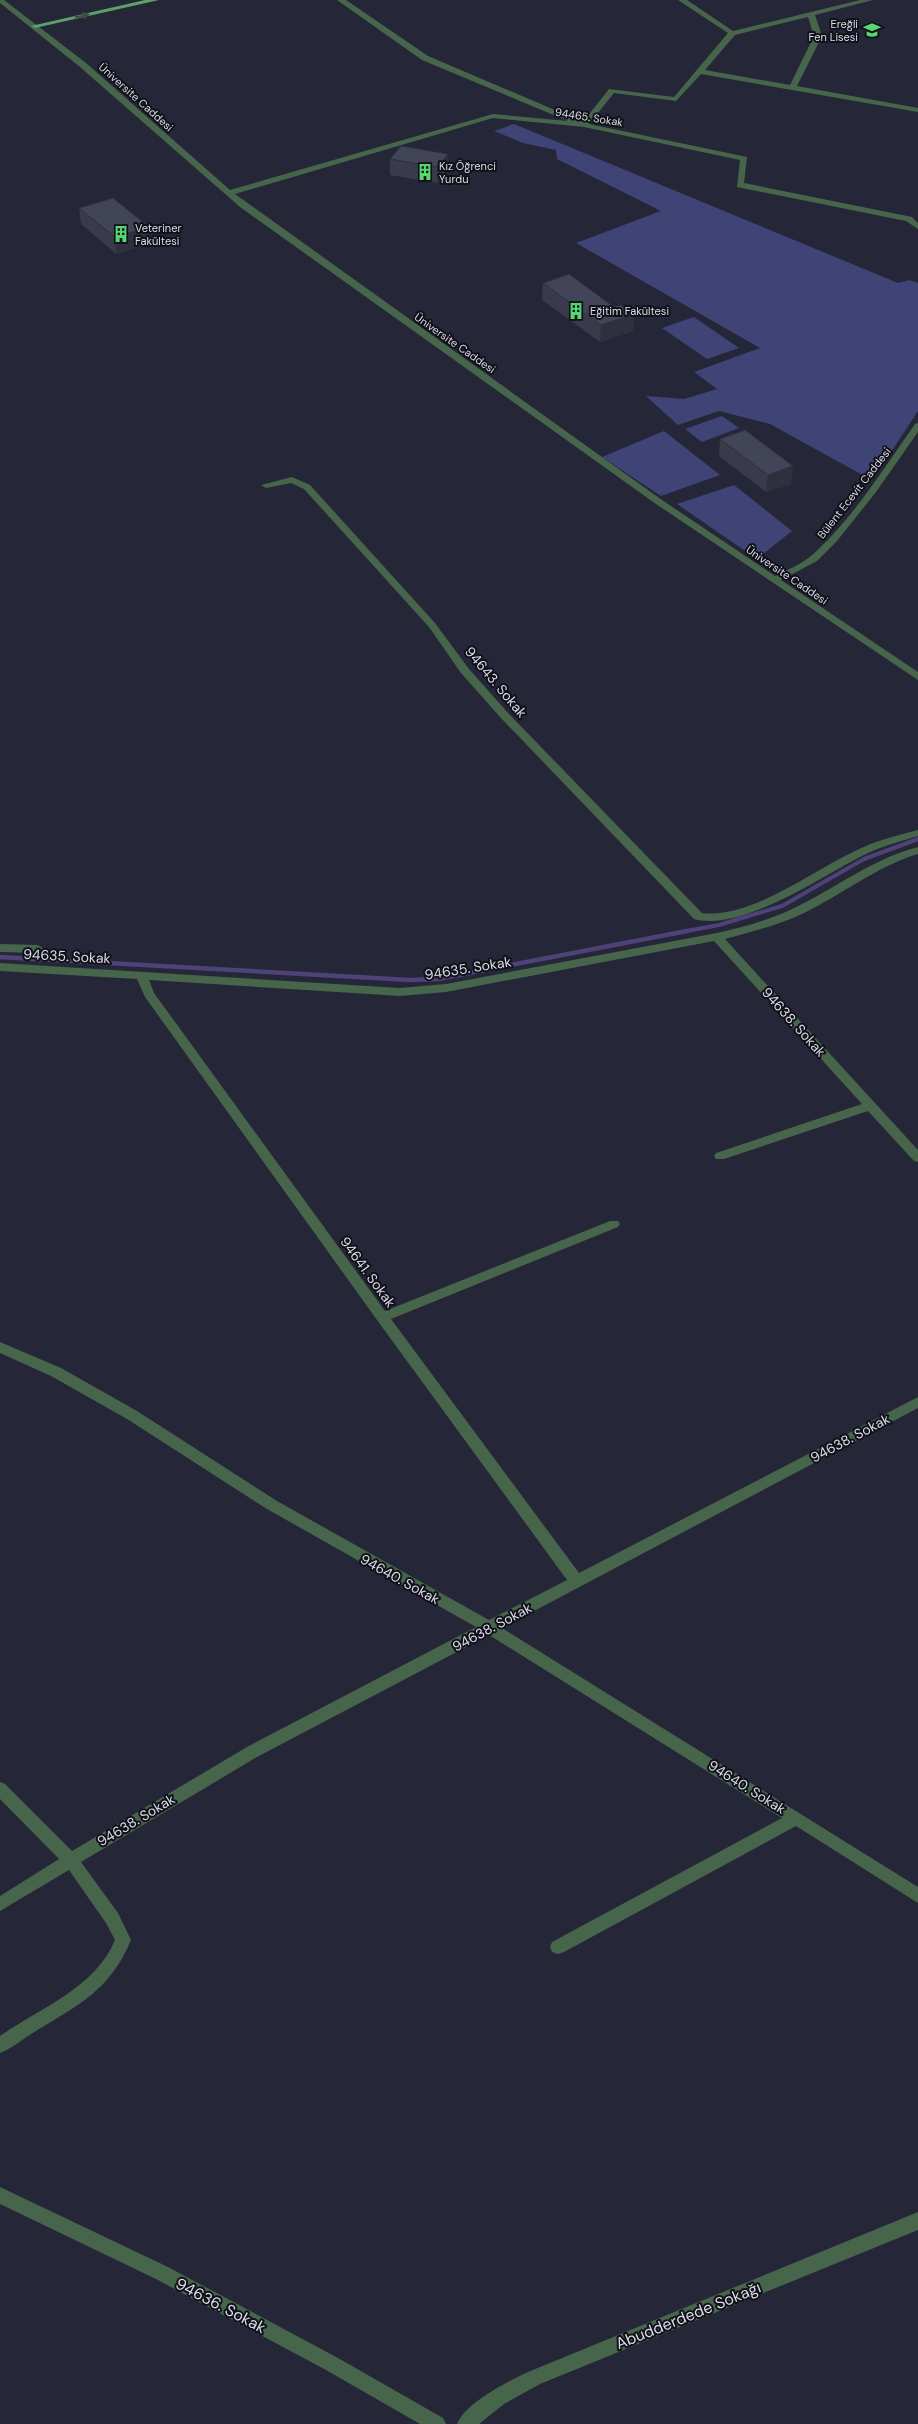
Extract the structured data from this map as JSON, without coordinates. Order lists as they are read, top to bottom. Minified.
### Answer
{"streets":{"street":["Üniversite Caddesi","94465. Sokak","Bülent Ecevit Caddesi","94643. Sokak","94635. Sokak","94638. Sokak","94641. Sokak","94640. Sokak","94636. Sokak","Abudderdede Sokağı"]},"crossings":[["Üniversite Caddesi","94465. Sokak"],["Üniversite Caddesi","Bülent Ecevit Caddesi"],["94635. Sokak","94638. Sokak"],["94635. Sokak","94641. Sokak"],["94638. Sokak","94641. Sokak"],["94638. Sokak","94640. Sokak"]],"places":{"school or university":["Ereğli Fen Lisesi"],"building":["Kız Öğrenci Yurdu","Veteriner Fakültesi","Eğitim Fakültesi"]}}
